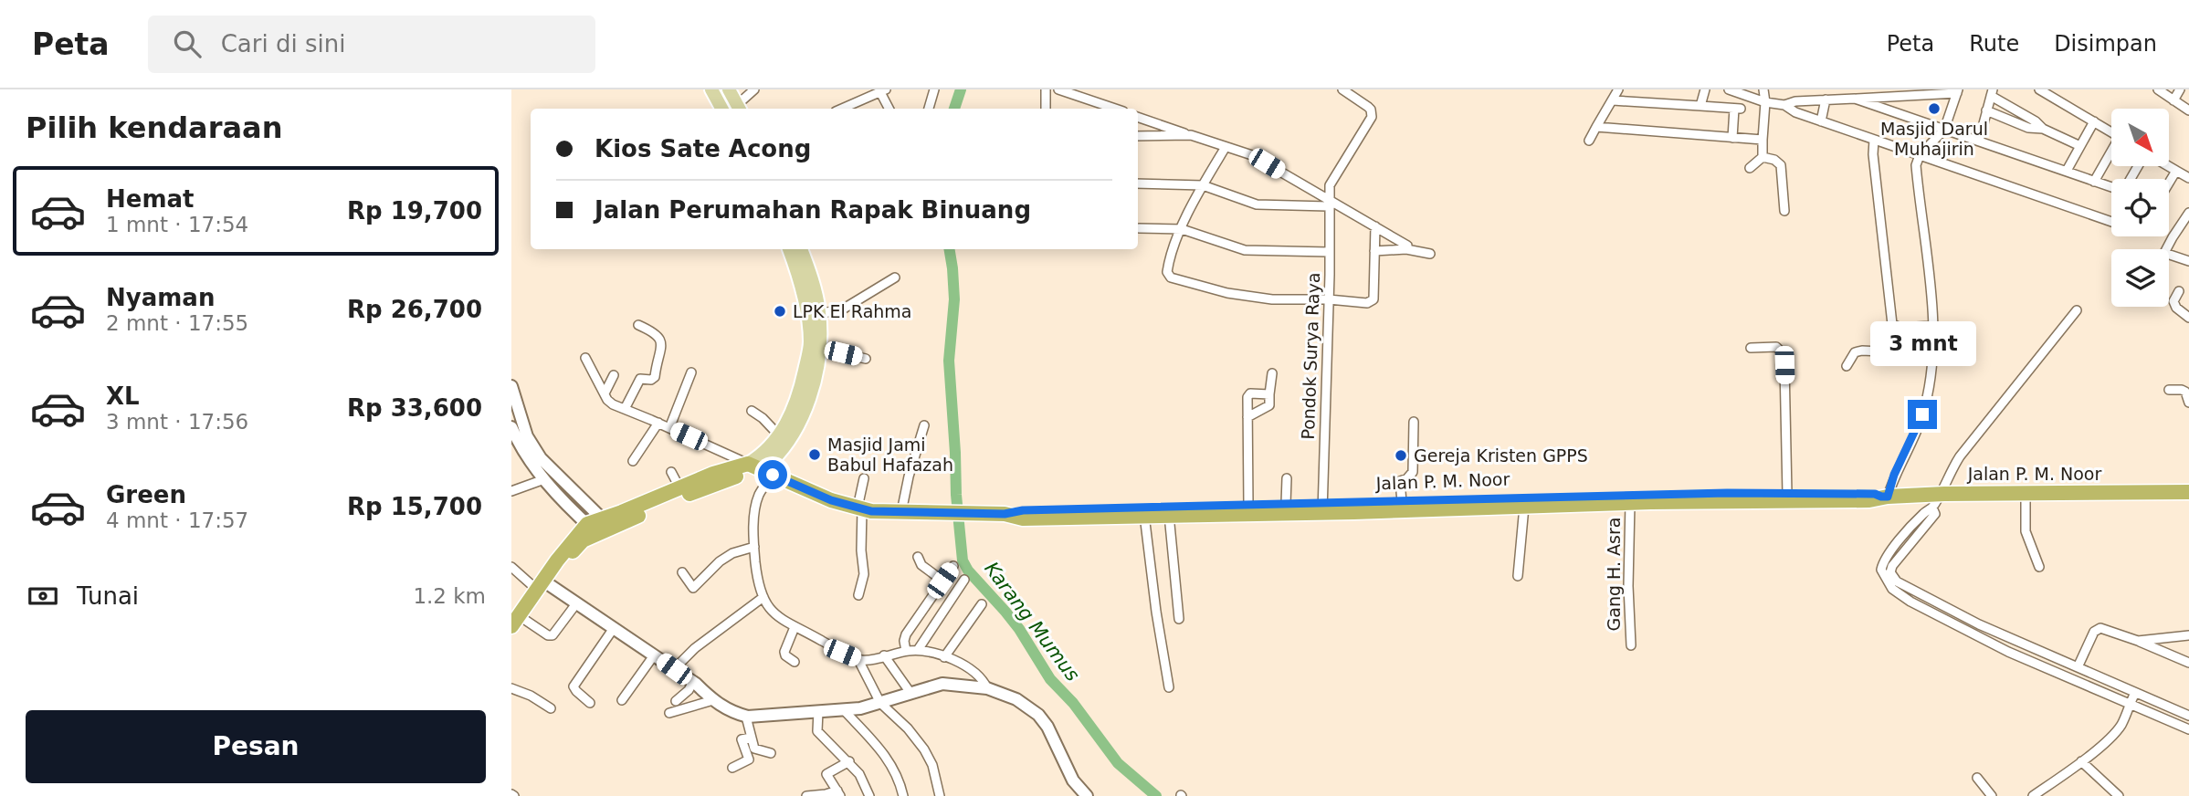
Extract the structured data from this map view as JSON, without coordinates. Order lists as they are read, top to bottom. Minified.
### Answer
{"streets":{"highway":["Jalan P. M. Noor"],"street":["Pondok Surya Raya","Gang H. Asra"]},"crossings":[["Pondok Surya Raya","Jalan P. M. Noor"],["Jalan P. M. Noor","Gang H. Asra"]],"water":["Karang Mumus"],"places":["Masjid Darul Muhajirin","LPK El Rahma","Masjid Jami Babul Hafazah","Gereja Kristen GPPS"],"north":"bottom right","page":{"header":"Peta","search":"Cari di sini","nav":["Peta","Rute","Disimpan"],"heading":"Pilih kendaraan","banner":["Kios Sate Acong","Jalan Perumahan Rapak Binuang"],"list":[{"name":"Hemat","note":"1 mnt · 17:54","value":"Rp 19,700"},{"name":"Nyaman","note":"2 mnt · 17:55","value":"Rp 26,700"},{"name":"XL","note":"3 mnt · 17:56","value":"Rp 33,600"},{"name":"Green","note":"4 mnt · 17:57","value":"Rp 15,700"}],"bubble":"3 mnt","pay":["Tunai","1.2 km"],"buttons":"Pesan"}}
